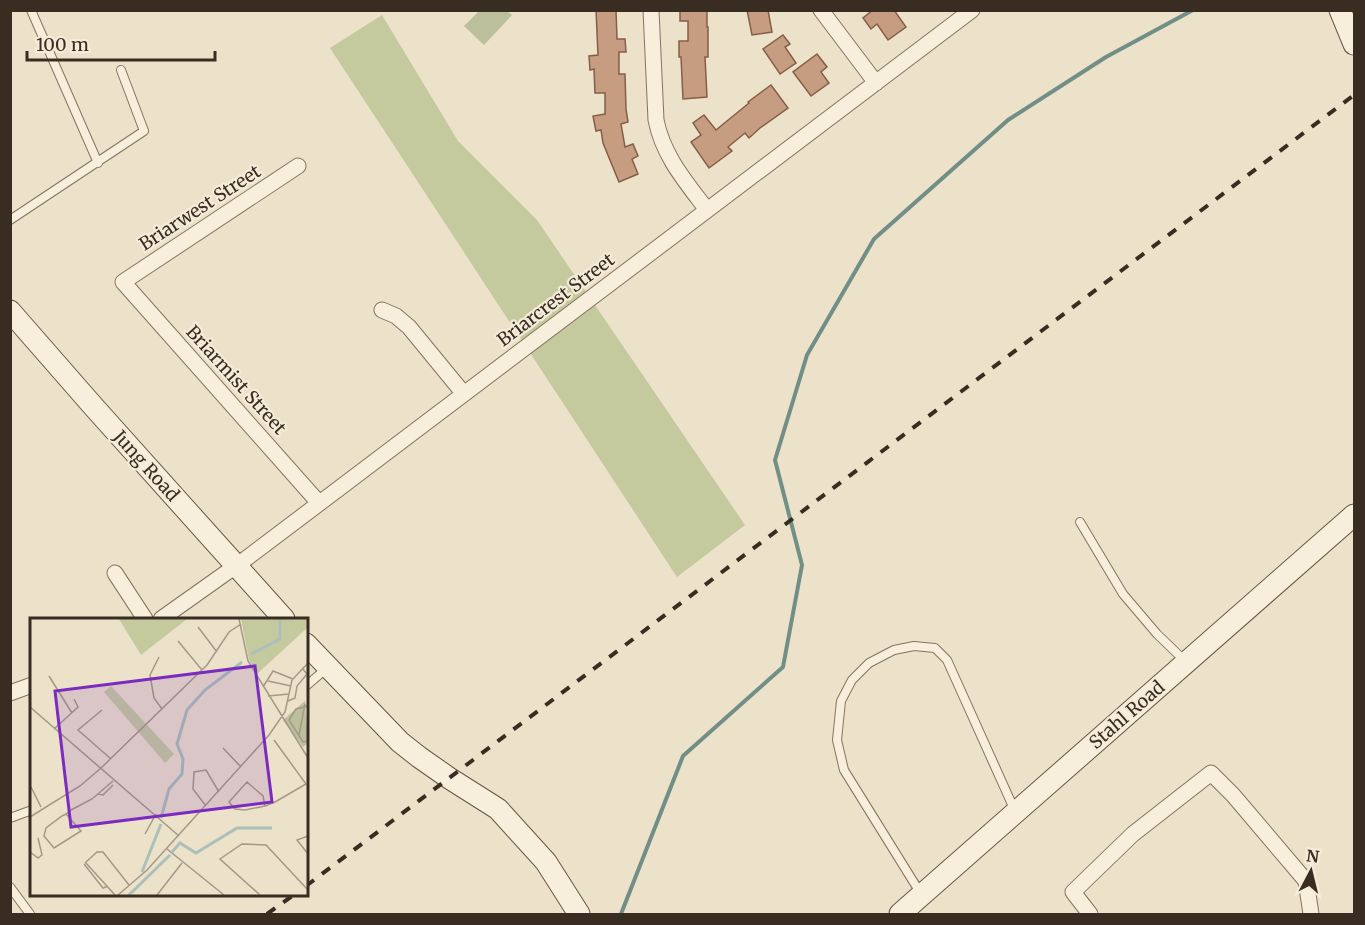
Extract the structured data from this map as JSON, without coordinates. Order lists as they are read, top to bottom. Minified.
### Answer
{"streets":{"street":["Briarwest Street","Briarcrest Street","Briarmist Street","Jung Road","Stahl Road"]},"crossings":[["Briarwest Street","Briarmist Street"],["Briarcrest Street","Briarmist Street"],["Briarcrest Street","Jung Road"]],"scale_bar":"100 m","north":"top"}
